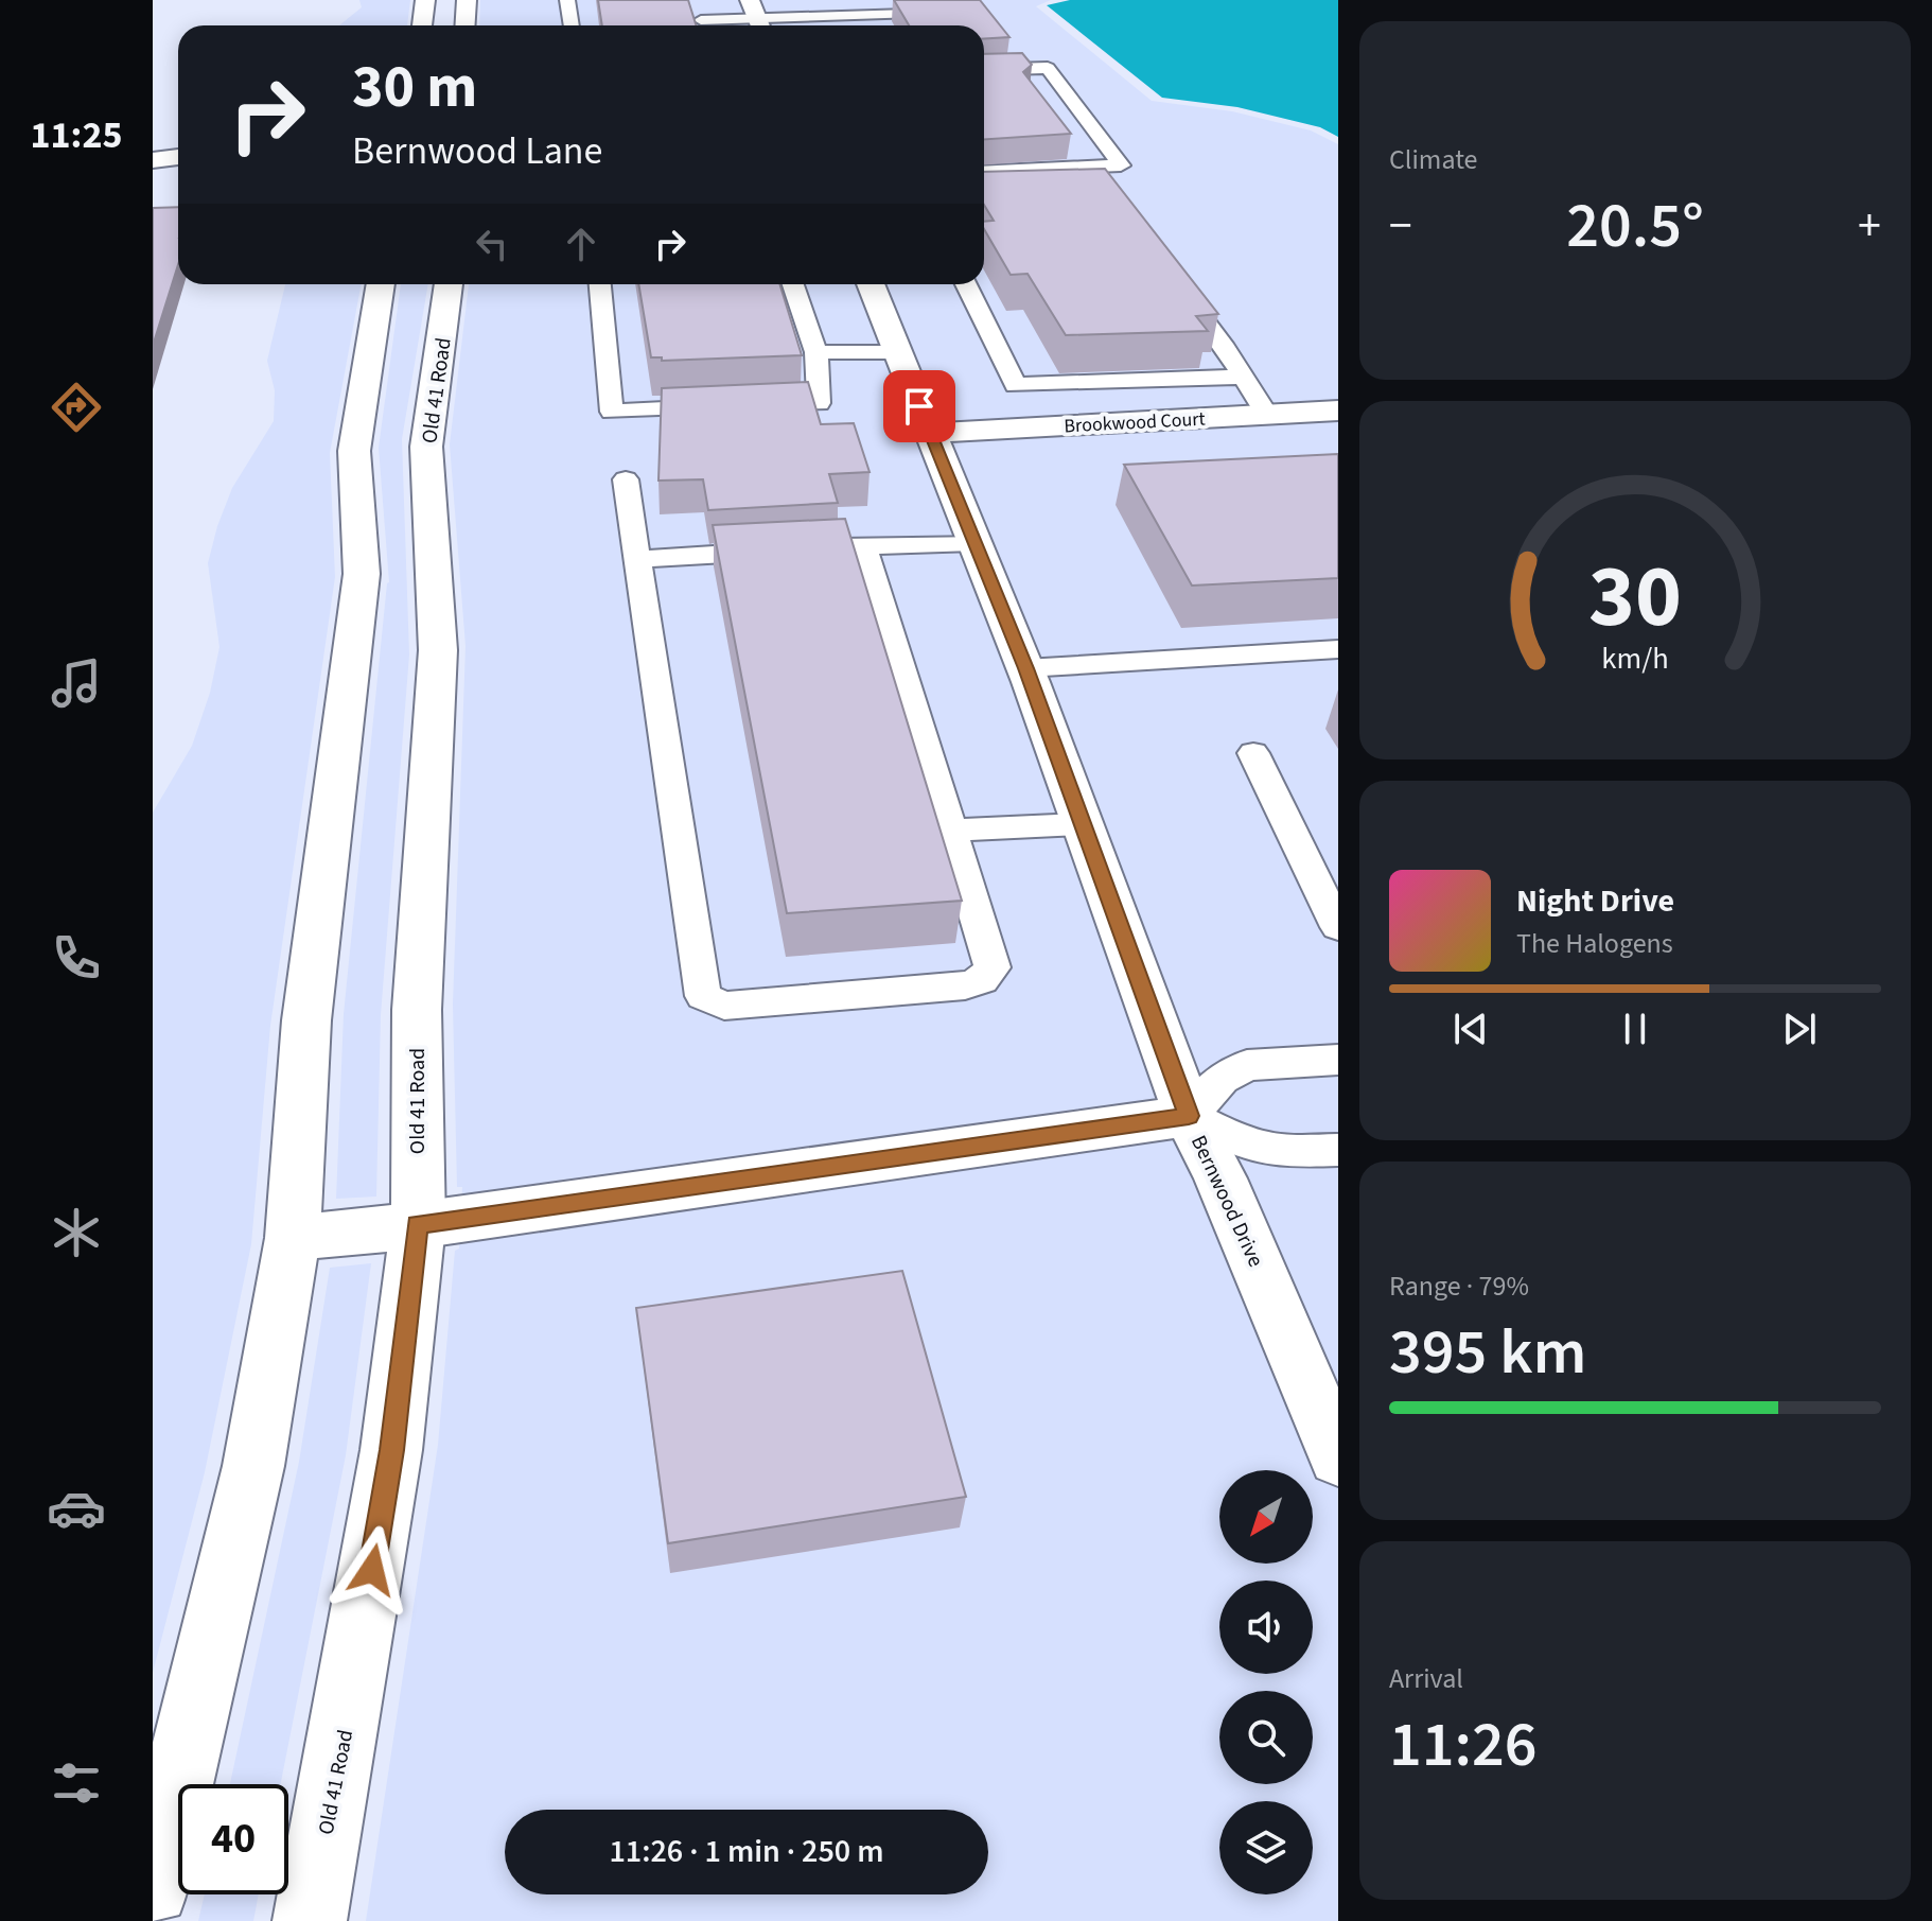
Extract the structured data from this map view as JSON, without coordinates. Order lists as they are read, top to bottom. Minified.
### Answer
{"streets":{"street":["Old 41 Road","Brookwood Court","Bernwood Drive"]},"crossings":[["Brookwood Court","Bernwood Drive"]],"north":"bottom left","page":{"tabs":"11:25","tile":["Climate",["Range · 79%","395 km"],["Arrival","11:26"]],"turn":["30 m","Bernwood Lane"],"heat":["−","20.5°","+"],"song":["Night Drive","The Halogens"],"limit":"40","trip":"11:26 · 1 min · 250 m","gauge":["30","km/h"]}}
